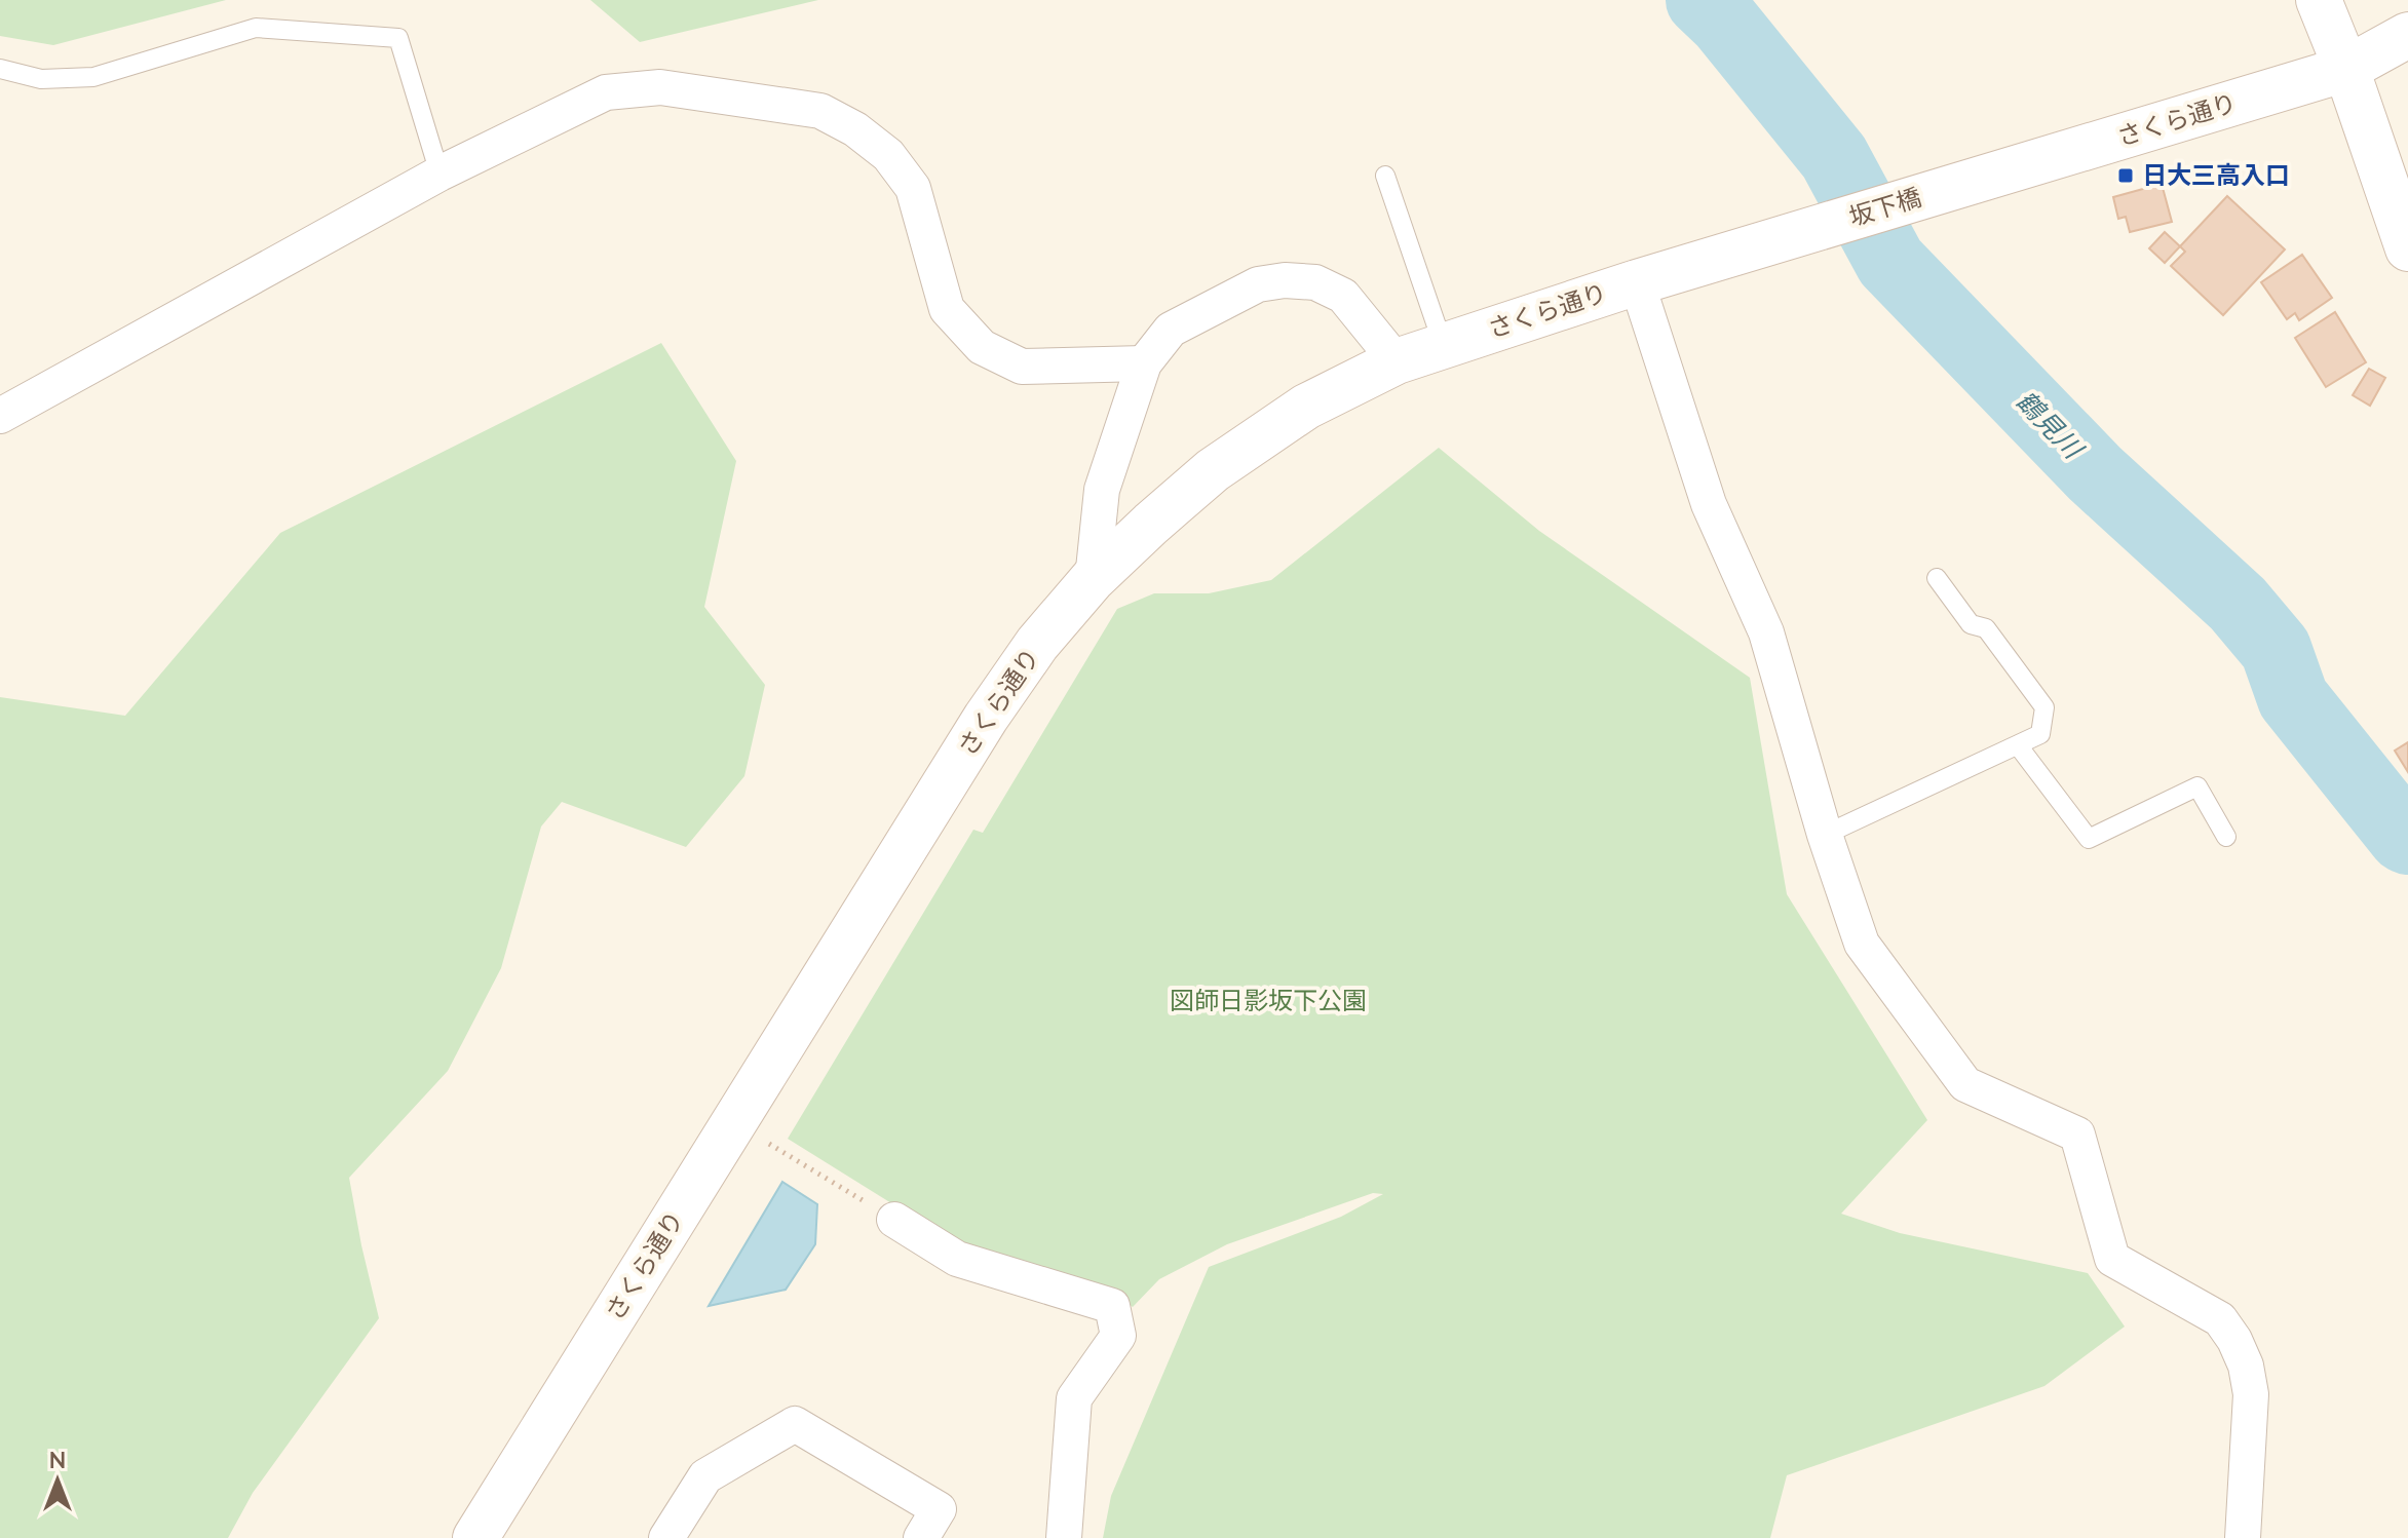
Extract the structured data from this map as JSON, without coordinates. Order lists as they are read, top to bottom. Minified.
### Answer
{"streets":{"street":["さくら通り","坂下橋"]},"crossings":[["さくら通り","坂下橋"]],"water":["鶴見川"],"parks":["図師日影坂下公園"],"places":{"transit":["日大三高入口"]},"north":"top"}
